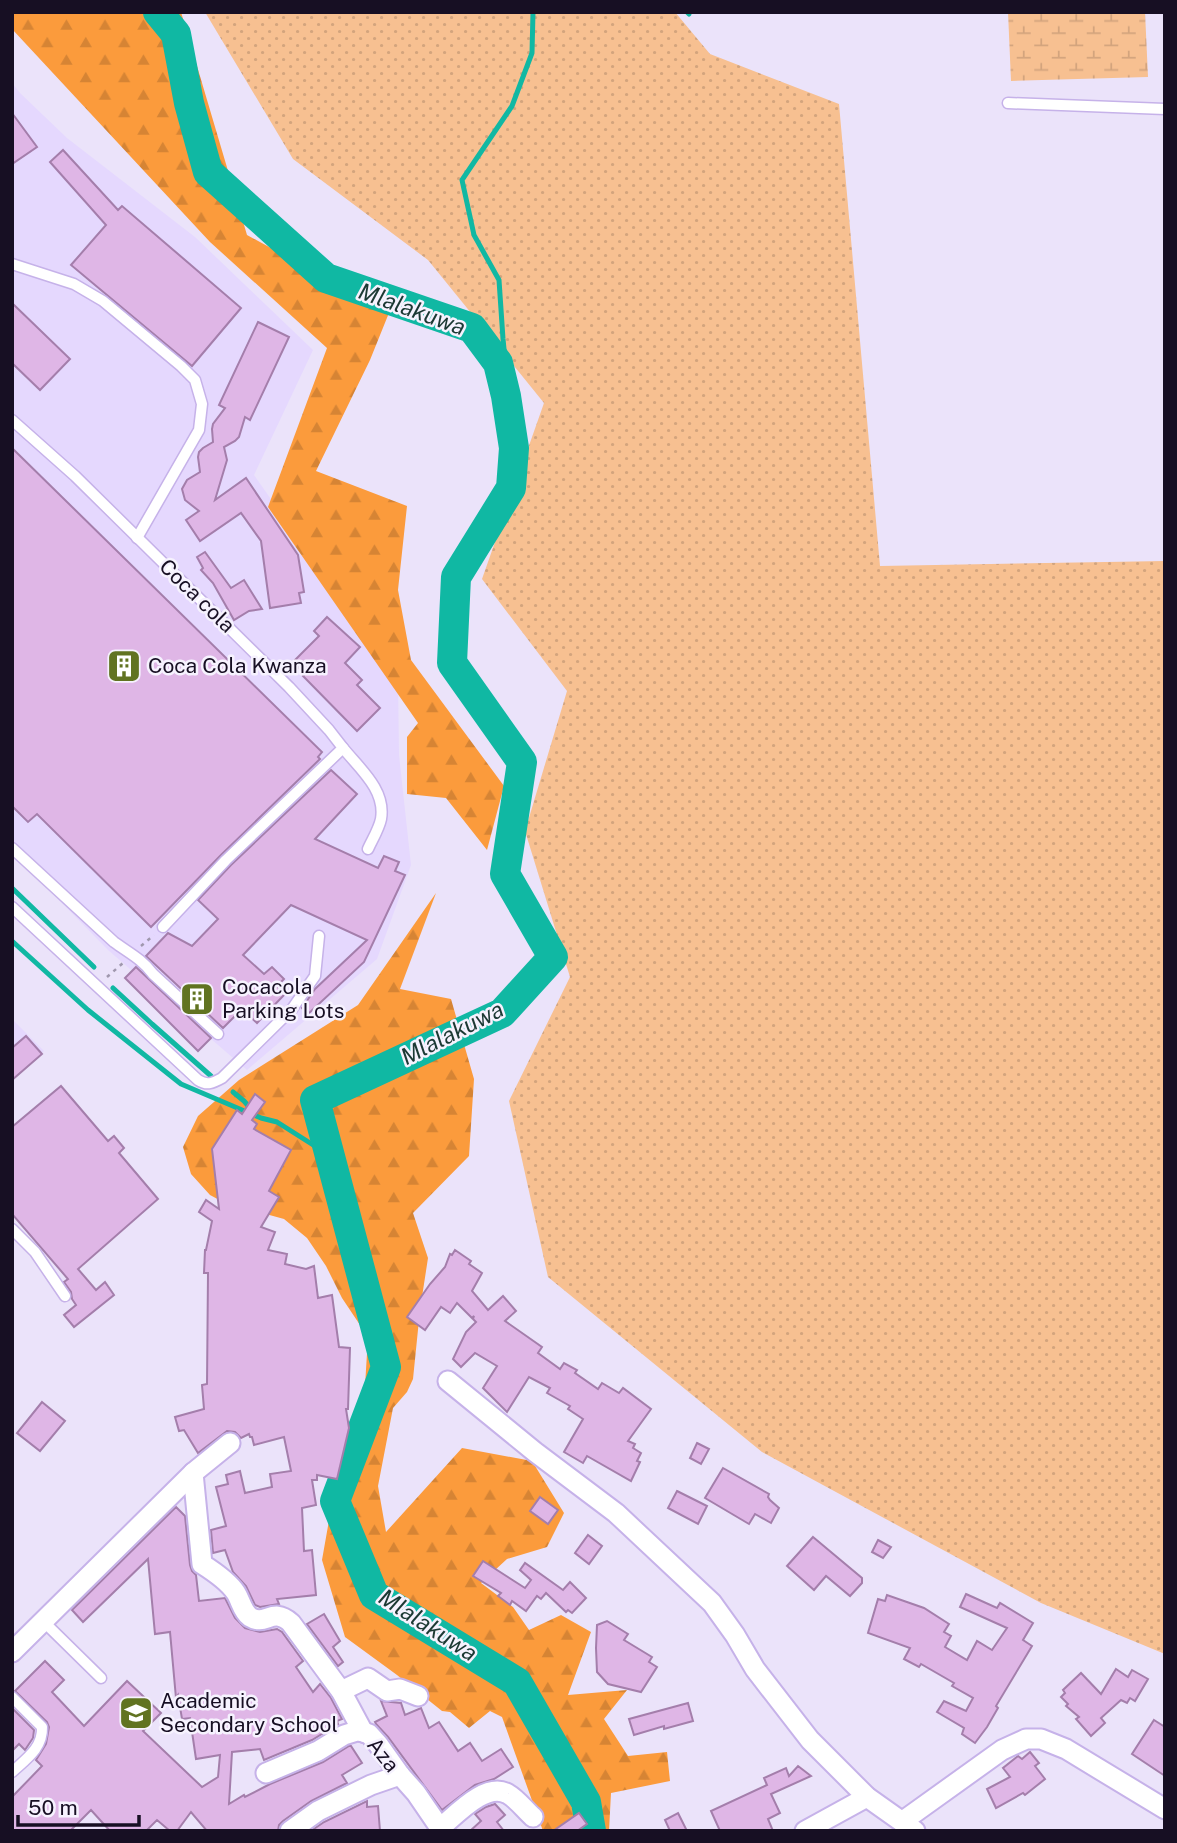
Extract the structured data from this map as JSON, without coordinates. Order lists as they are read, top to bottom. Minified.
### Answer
{"streets":{"street":["Aza"],"lane":["Coca cola"]},"water":["Mlalakuwa"],"places":{"building":["Coca Cola Kwanza","Cocacola Parking Lots"],"school or university":["Academic Secondary School"]},"scale_bar":"50 m"}
